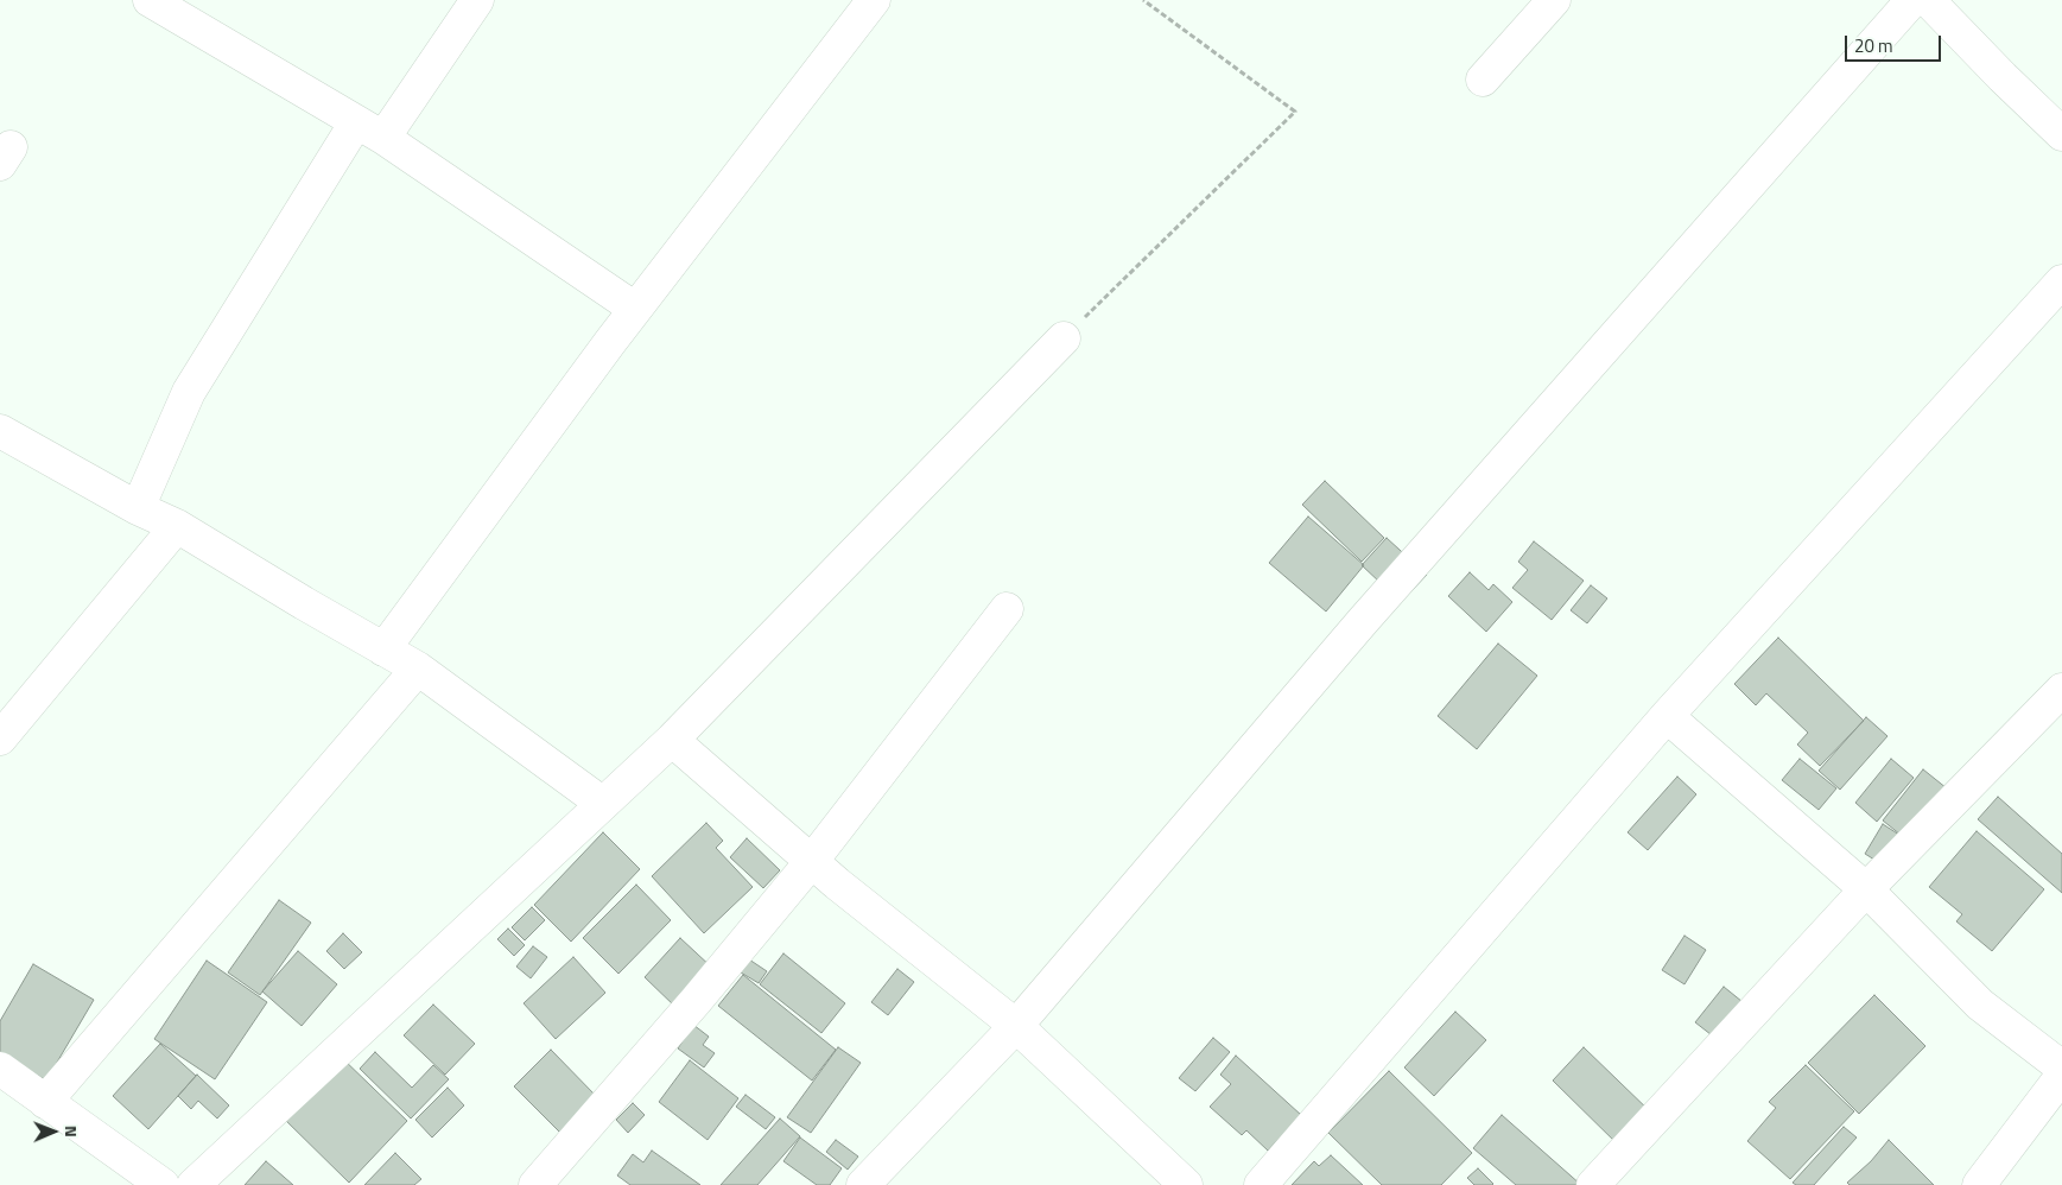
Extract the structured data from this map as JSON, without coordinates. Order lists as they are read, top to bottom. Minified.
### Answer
{"scale_bar":"20 m","north":"right"}
